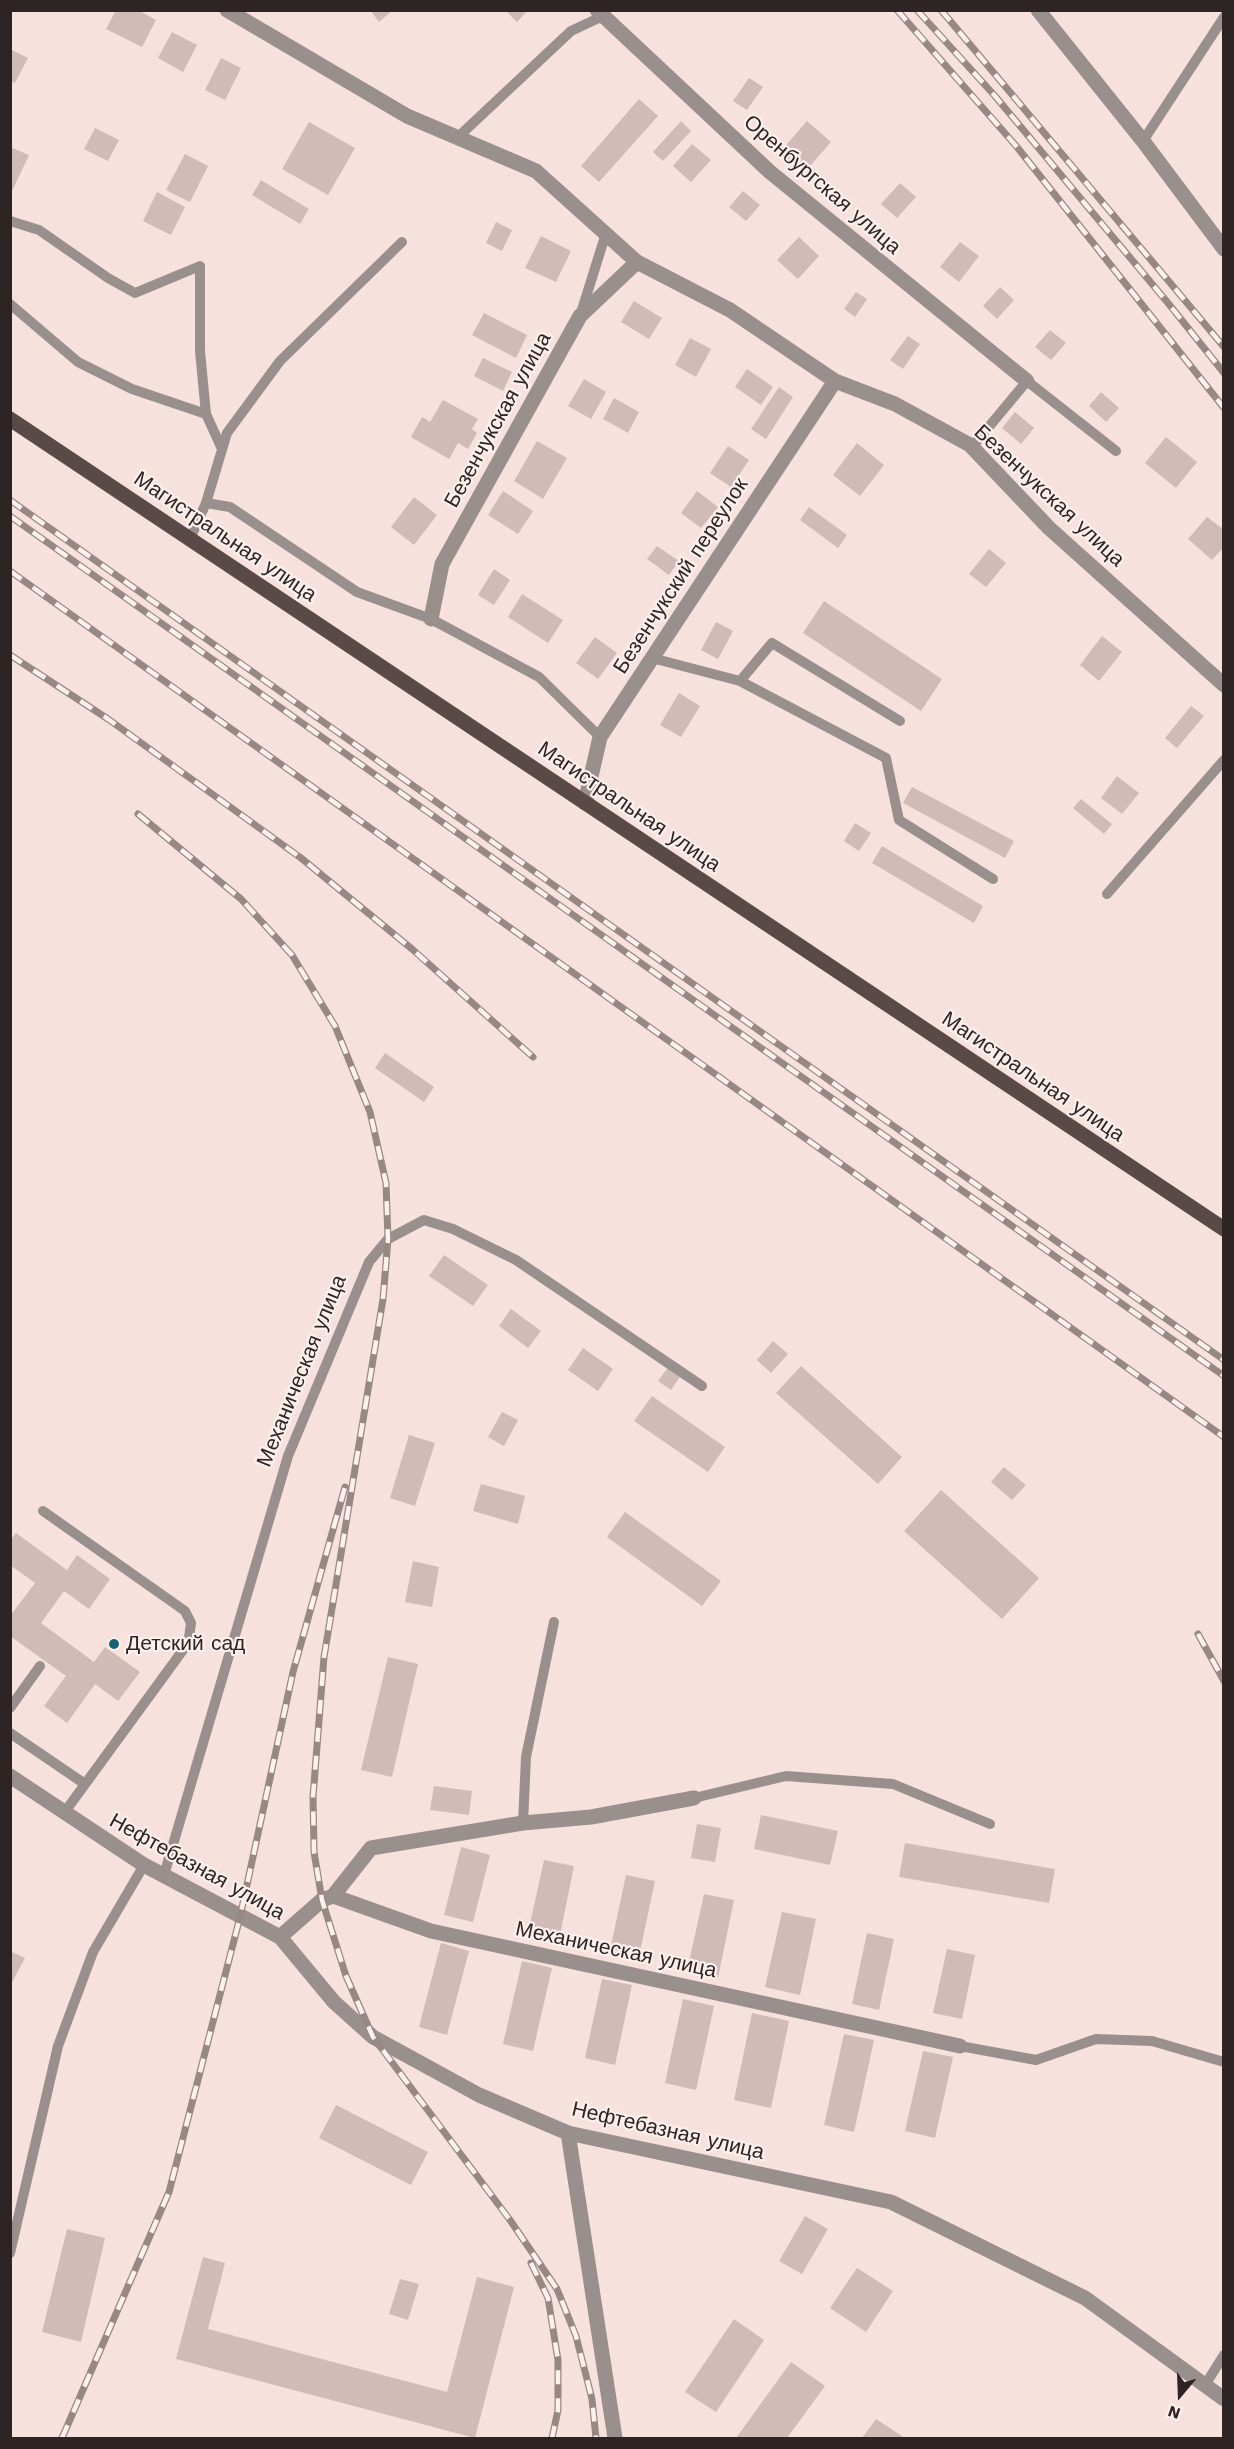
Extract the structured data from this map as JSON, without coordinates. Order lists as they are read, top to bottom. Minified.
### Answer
{"streets":{"main road":["Магистральная улица"],"street":["Оренбургская улица","Безенчукская улица","Безенчукский переулок","Механическая улица","Нефтебазная улица"]},"crossings":[["Безенчукская улица","Безенчукский переулок"],["Магистральная улица","Безенчукский переулок"],["Механическая улица","Нефтебазная улица"]],"places":["Детский сад"],"north":"bottom"}
